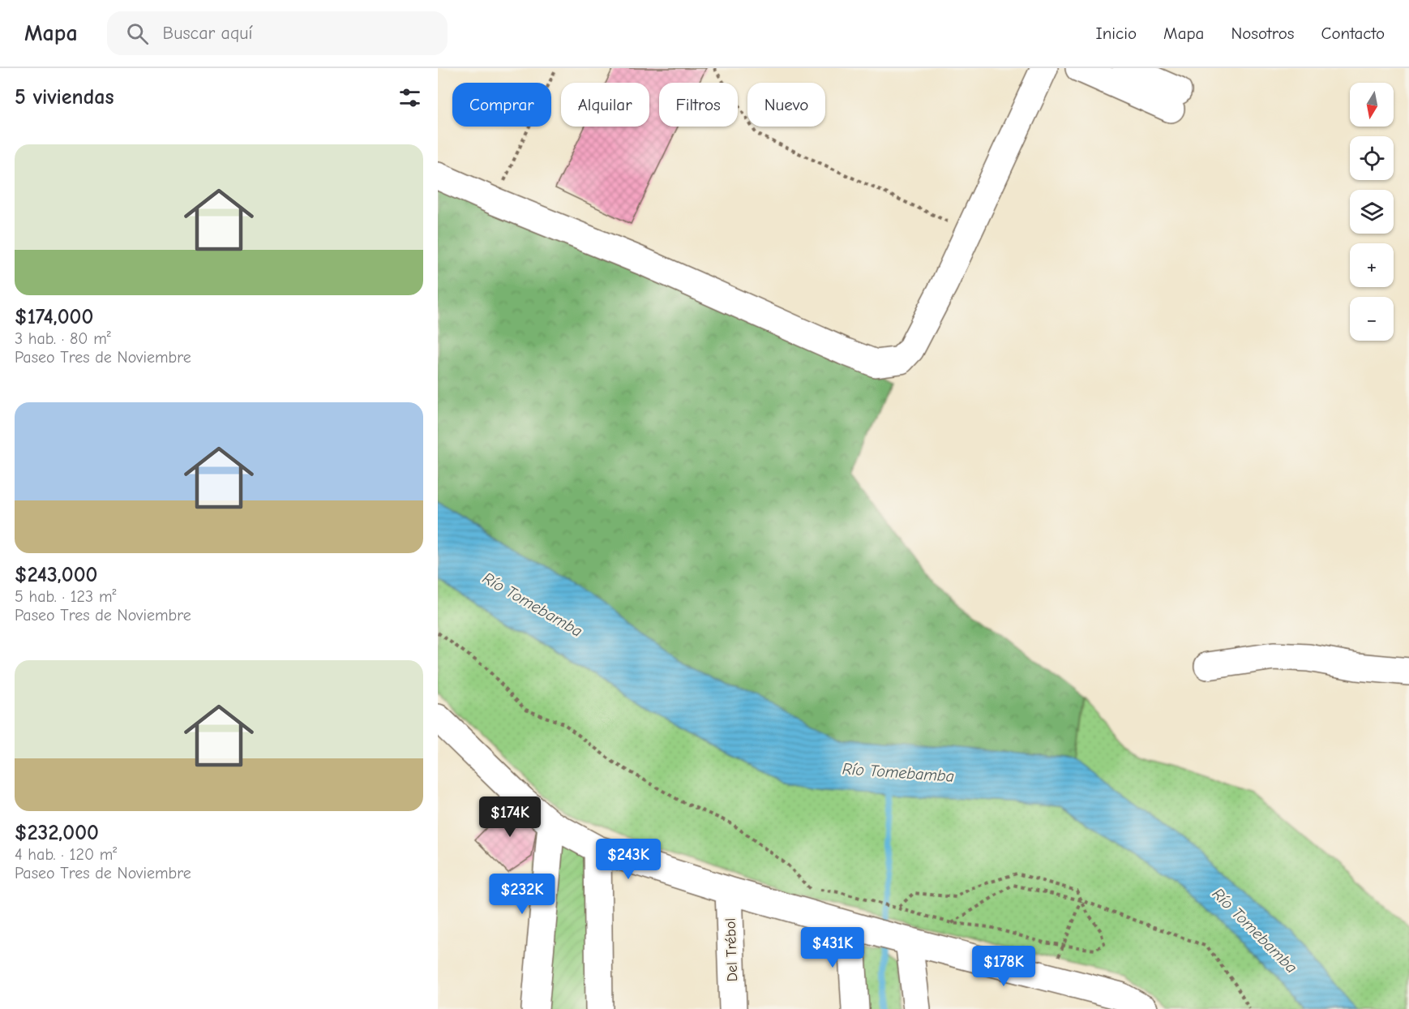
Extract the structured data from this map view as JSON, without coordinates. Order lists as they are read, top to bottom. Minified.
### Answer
{"streets":{"street":["Del Trébol"]},"water":["Río Tomebamba"],"north":"bottom","page":{"header":"Mapa","search":"Buscar aquí","nav":["Inicio","Mapa","Nosotros","Contacto"],"heading":"5 viviendas","map_buttons":["+","−"],"chip":["Comprar","Alquilar","Filtros","Nuevo"],"list":[{"name":"$174,000","note":"3 hab. · 80 m² · Paseo Tres de Noviembre"},{"name":"$243,000","note":"5 hab. · 123 m² · Paseo Tres de Noviembre"},{"name":"$232,000","note":"4 hab. · 120 m² · Paseo Tres de Noviembre"}],"price":["$174K","$243K","$232K","$431K","$178K"]}}
